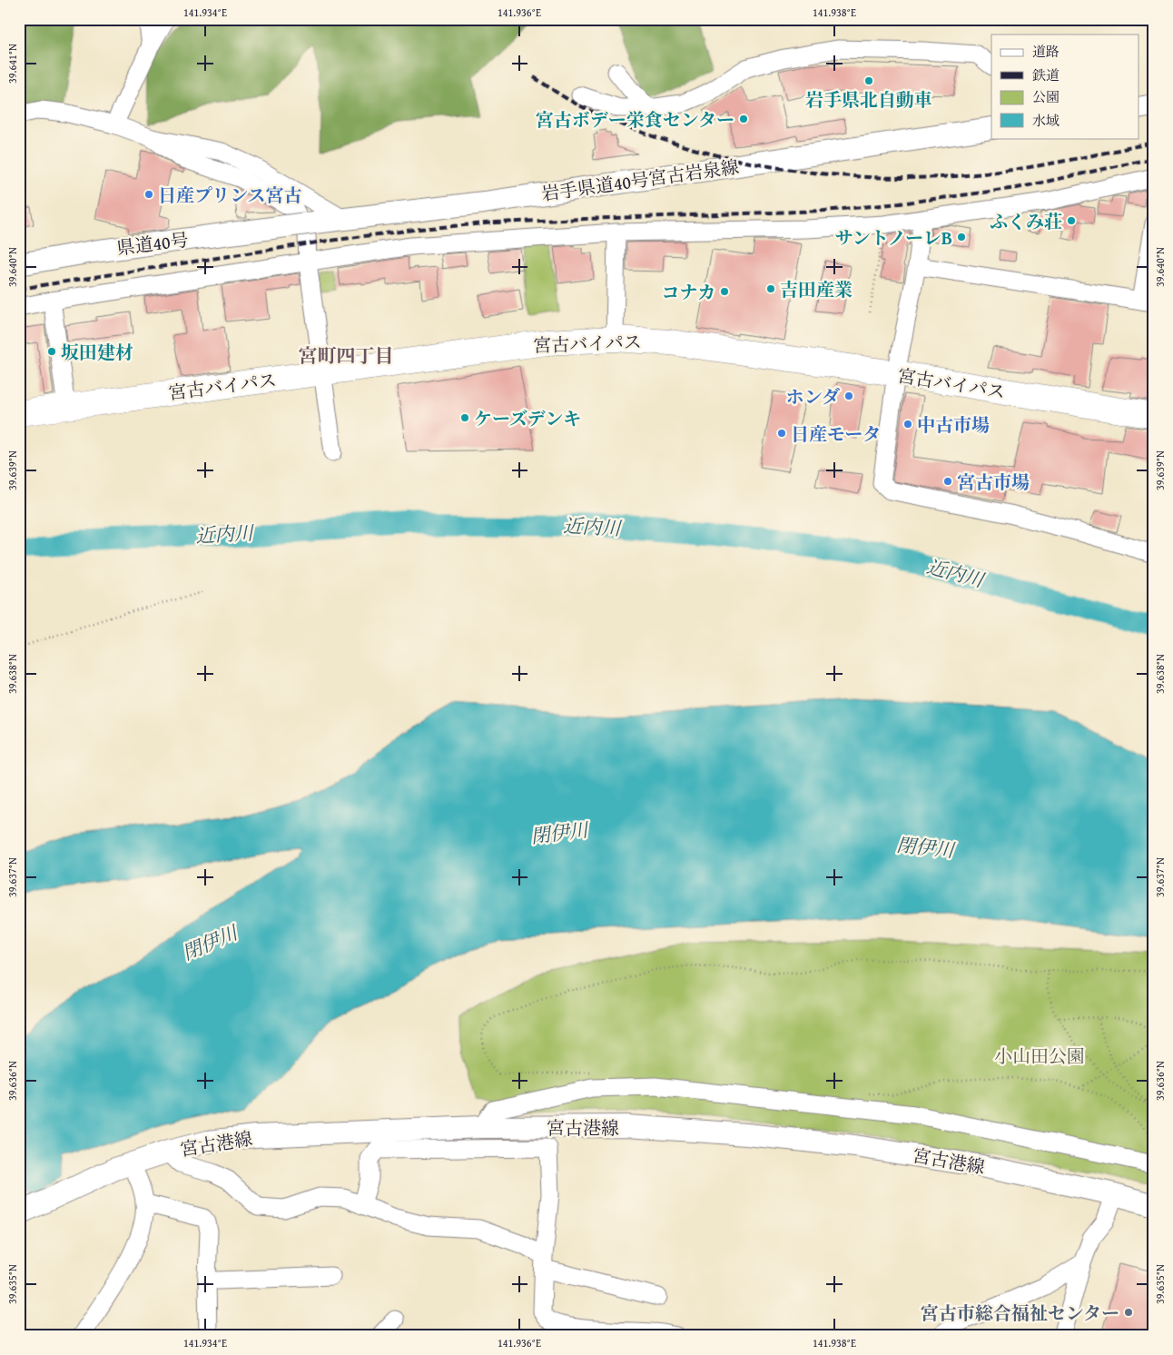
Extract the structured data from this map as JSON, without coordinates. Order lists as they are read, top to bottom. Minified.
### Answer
{"streets":{"highway":["宮古バイパス"],"main road":["岩手県道40号宮古岩泉線","県道40号","宮古港線"]},"crossings":[["岩手県道40号宮古岩泉線","県道40号"]],"districts":["宮町四丁目"],"water":["近内川","閉伊川"],"parks":["小山田公園"],"places":["岩手県北自動車","宮古ボデー栄食センター","日産プリンス宮古","ふくみ荘","サントノーレB","吉田産業","コナカ","坂田建材","ホンダ","ケーズデンキ","中古市場","日産モータ","宮古市場","宮古市総合福祉センター"],"legend":["道路","鉄道","公園","水域"],"coordinates":["141.934°E","141.936°E","141.938°E","39.641°N","39.640°N","39.639°N","39.638°N","39.637°N","39.636°N","39.635°N"]}
